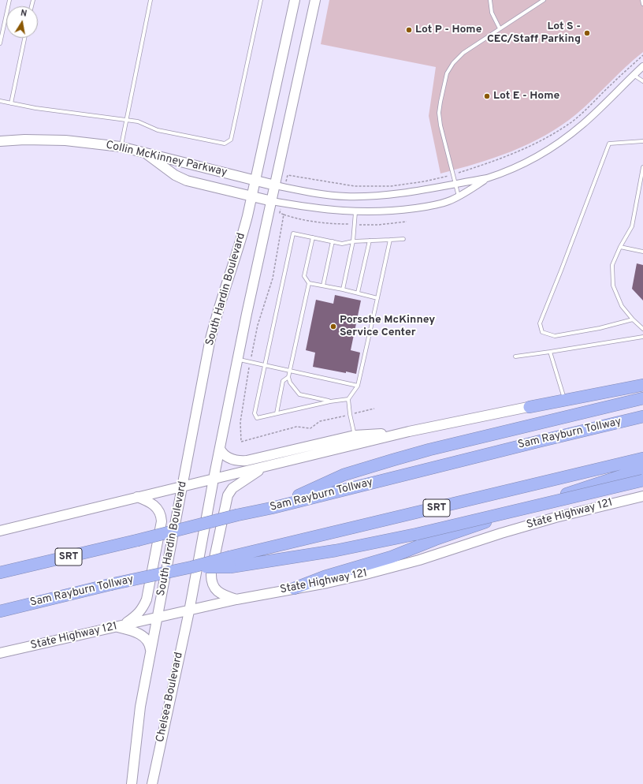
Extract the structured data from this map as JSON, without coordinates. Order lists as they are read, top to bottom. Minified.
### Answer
{"streets":{"highway":["Sam Rayburn Tollway","SRT"],"main road":["Collin McKinney Parkway","South Hardin Boulevard","State Highway 121","Chelsea Boulevard"]},"crossings":[["Collin McKinney Parkway","South Hardin Boulevard"],["South Hardin Boulevard","State Highway 121"],["South Hardin Boulevard","Chelsea Boulevard"],["Sam Rayburn Tollway","SRT"],["State Highway 121","Chelsea Boulevard"]],"places":["Lot P - Home","Lot S - CEC/Staff Parking","Lot E - Home","Porsche McKinney Service Center"],"north":"top"}
